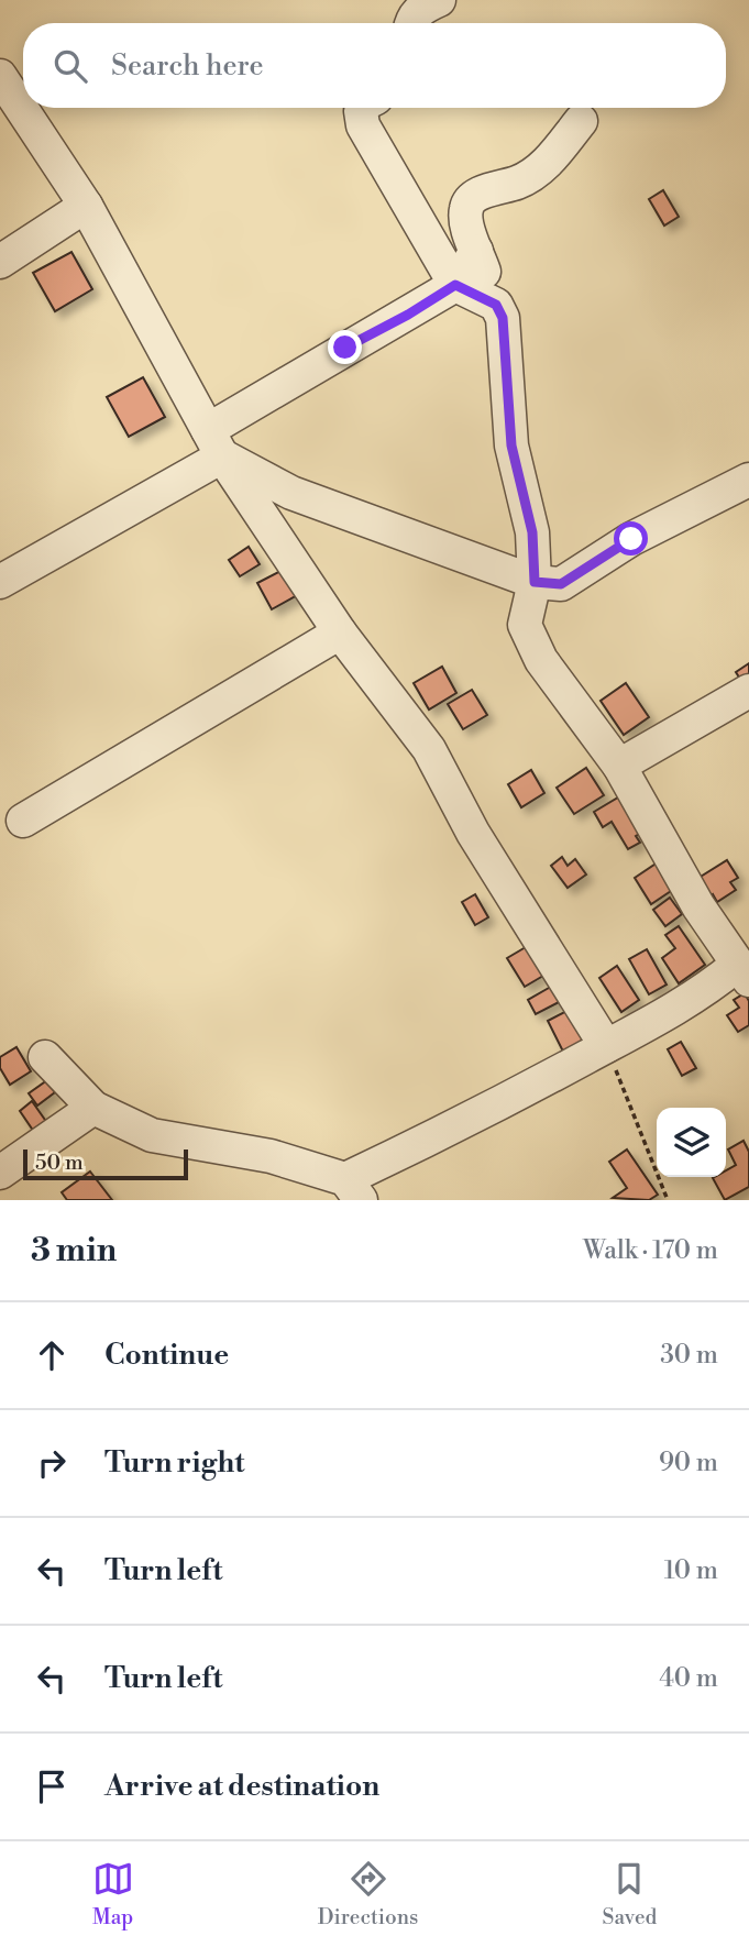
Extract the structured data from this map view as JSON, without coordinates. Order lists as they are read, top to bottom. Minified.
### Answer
{"scale_bar":"50 m","page":{"search":"Search here","scale":"50 m","heading":["3 min","Walk · 170 m"],"list":[["Continue","30 m"],["Turn right","90 m"],["Turn left","10 m"],["Turn left","40 m"],"Arrive at destination"],"nav":["Map","Directions","Saved"]}}
